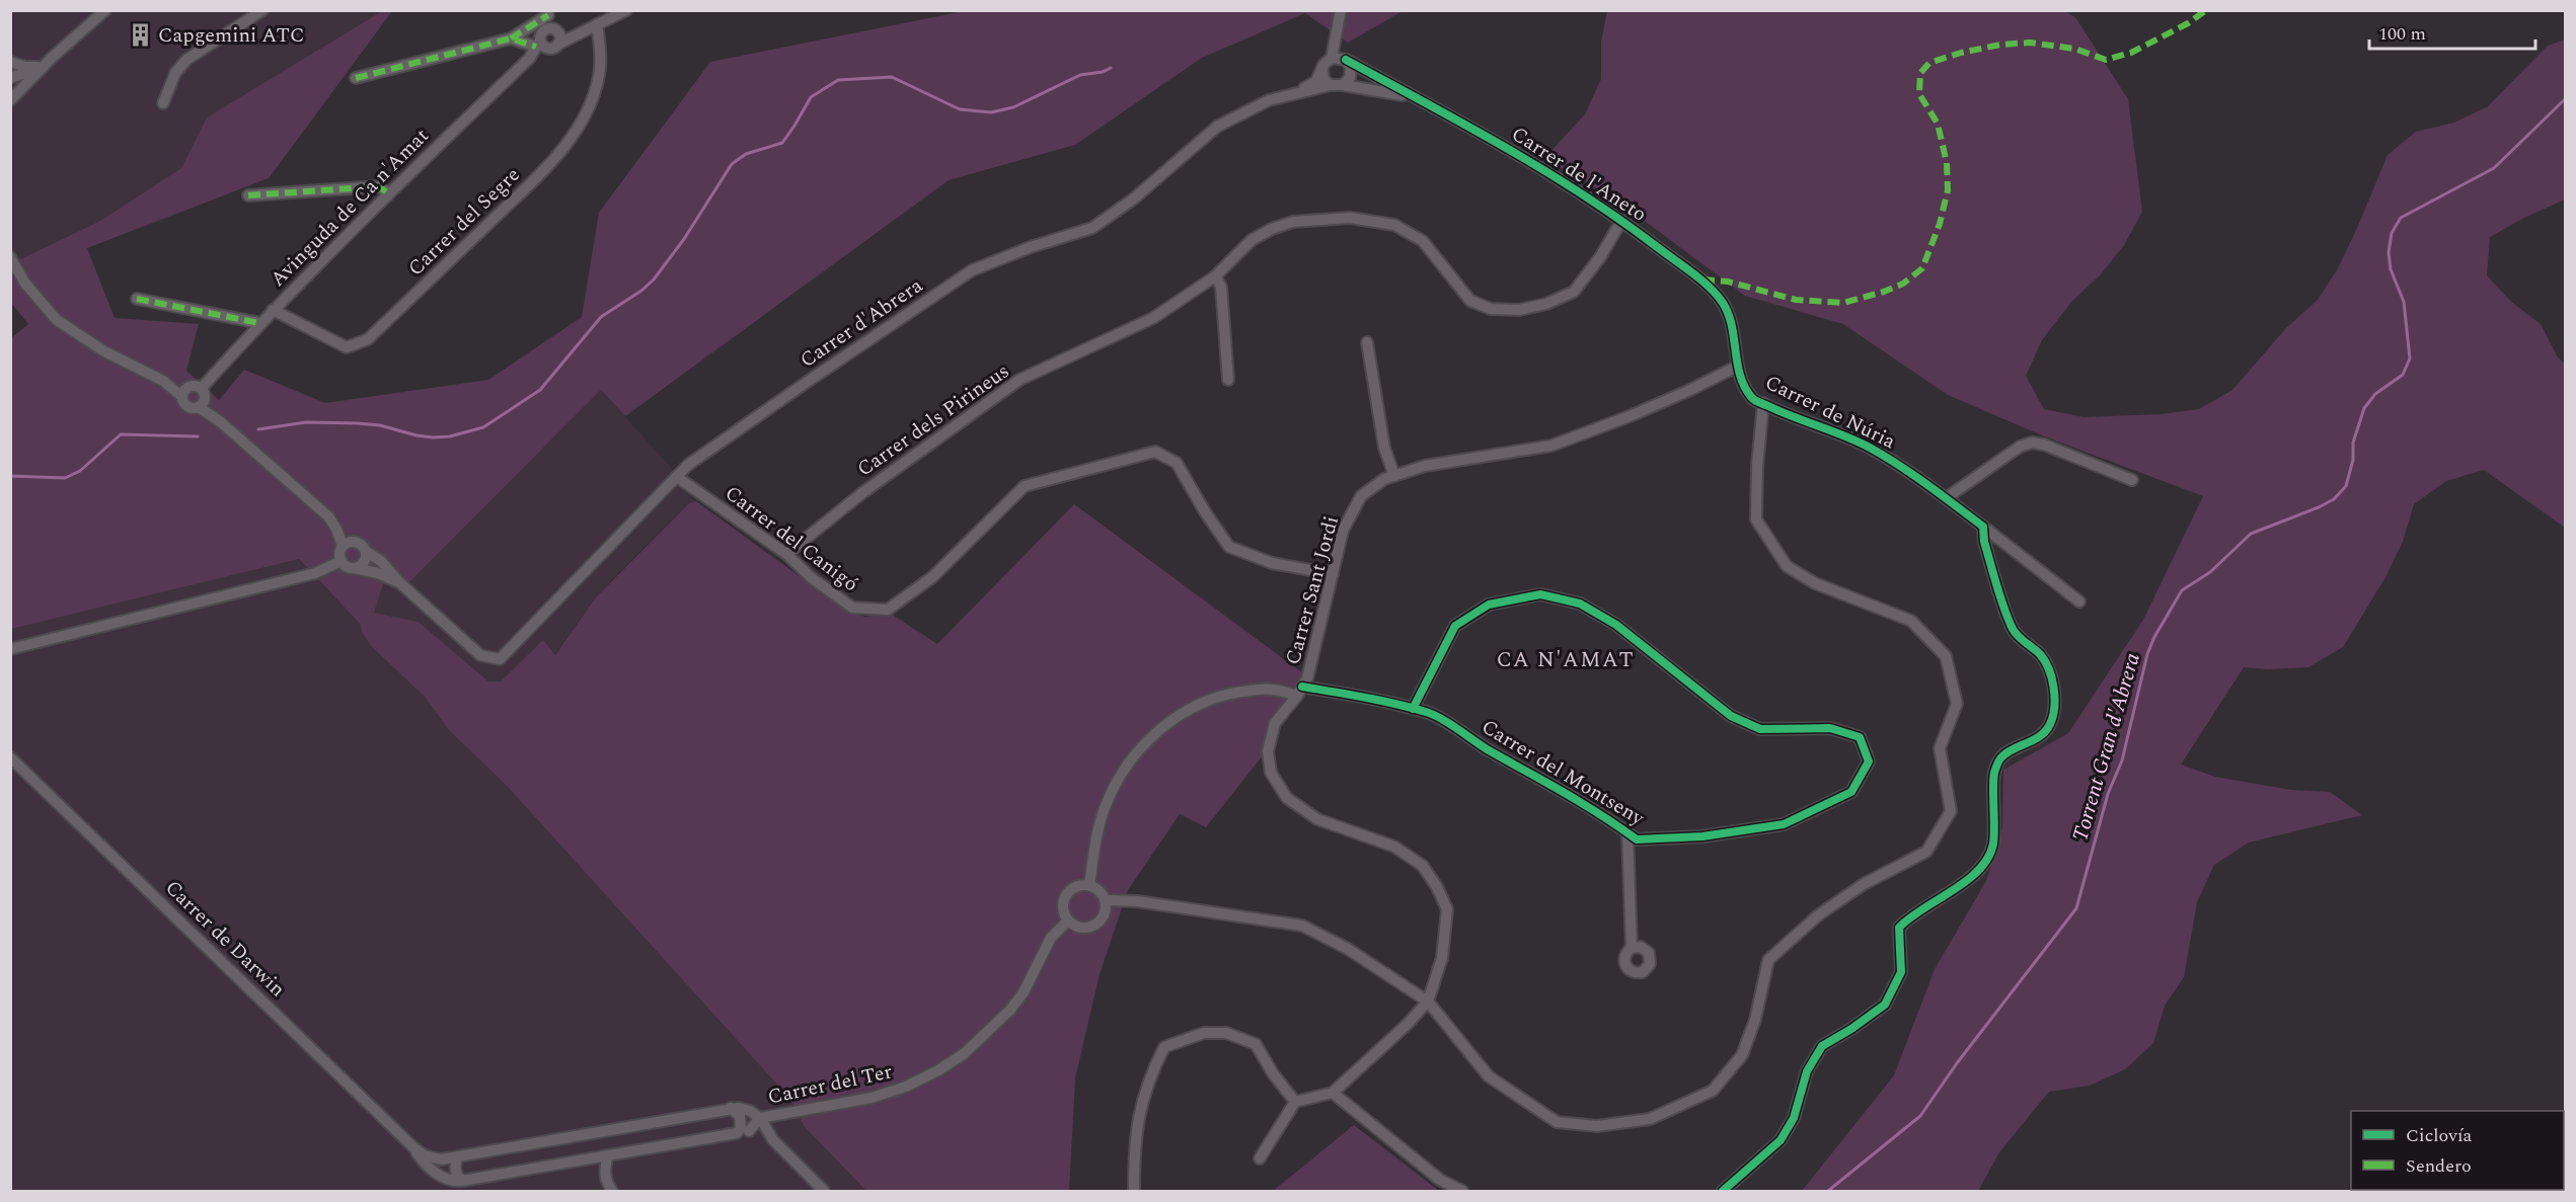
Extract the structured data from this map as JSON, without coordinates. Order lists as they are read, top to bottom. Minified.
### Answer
{"streets":{"street":["Carrer de l'Aneto","Avinguda de Ca n'Amat","Carrer del Segre","Carrer d'Abrera","Carrer de Núria","Carrer dels Pirineus","Carrer del Canigó","Carrer Sant Jordi","Carrer del Montseny","Carrer de Darwin","Carrer del Ter"]},"crossings":[["Carrer de l'Aneto","Carrer d'Abrera"],["Carrer de l'Aneto","Carrer de Núria"],["Carrer de l'Aneto","Carrer dels Pirineus"],["Carrer de l'Aneto","Carrer Sant Jordi"],["Avinguda de Ca n'Amat","Carrer del Segre"],["Carrer d'Abrera","Carrer del Canigó"],["Carrer de Núria","Carrer Sant Jordi"],["Carrer dels Pirineus","Carrer del Canigó"],["Carrer del Canigó","Carrer Sant Jordi"],["Carrer Sant Jordi","Carrer del Montseny"],["Carrer del Montseny","Carrer del Ter"]],"districts":["CA N'AMAT"],"water":["Torrent Gran d'Abrera"],"places":{"building":["Capgemini ATC"]},"legend":["Ciclovía","Sendero"],"scale_bar":"100 m"}
